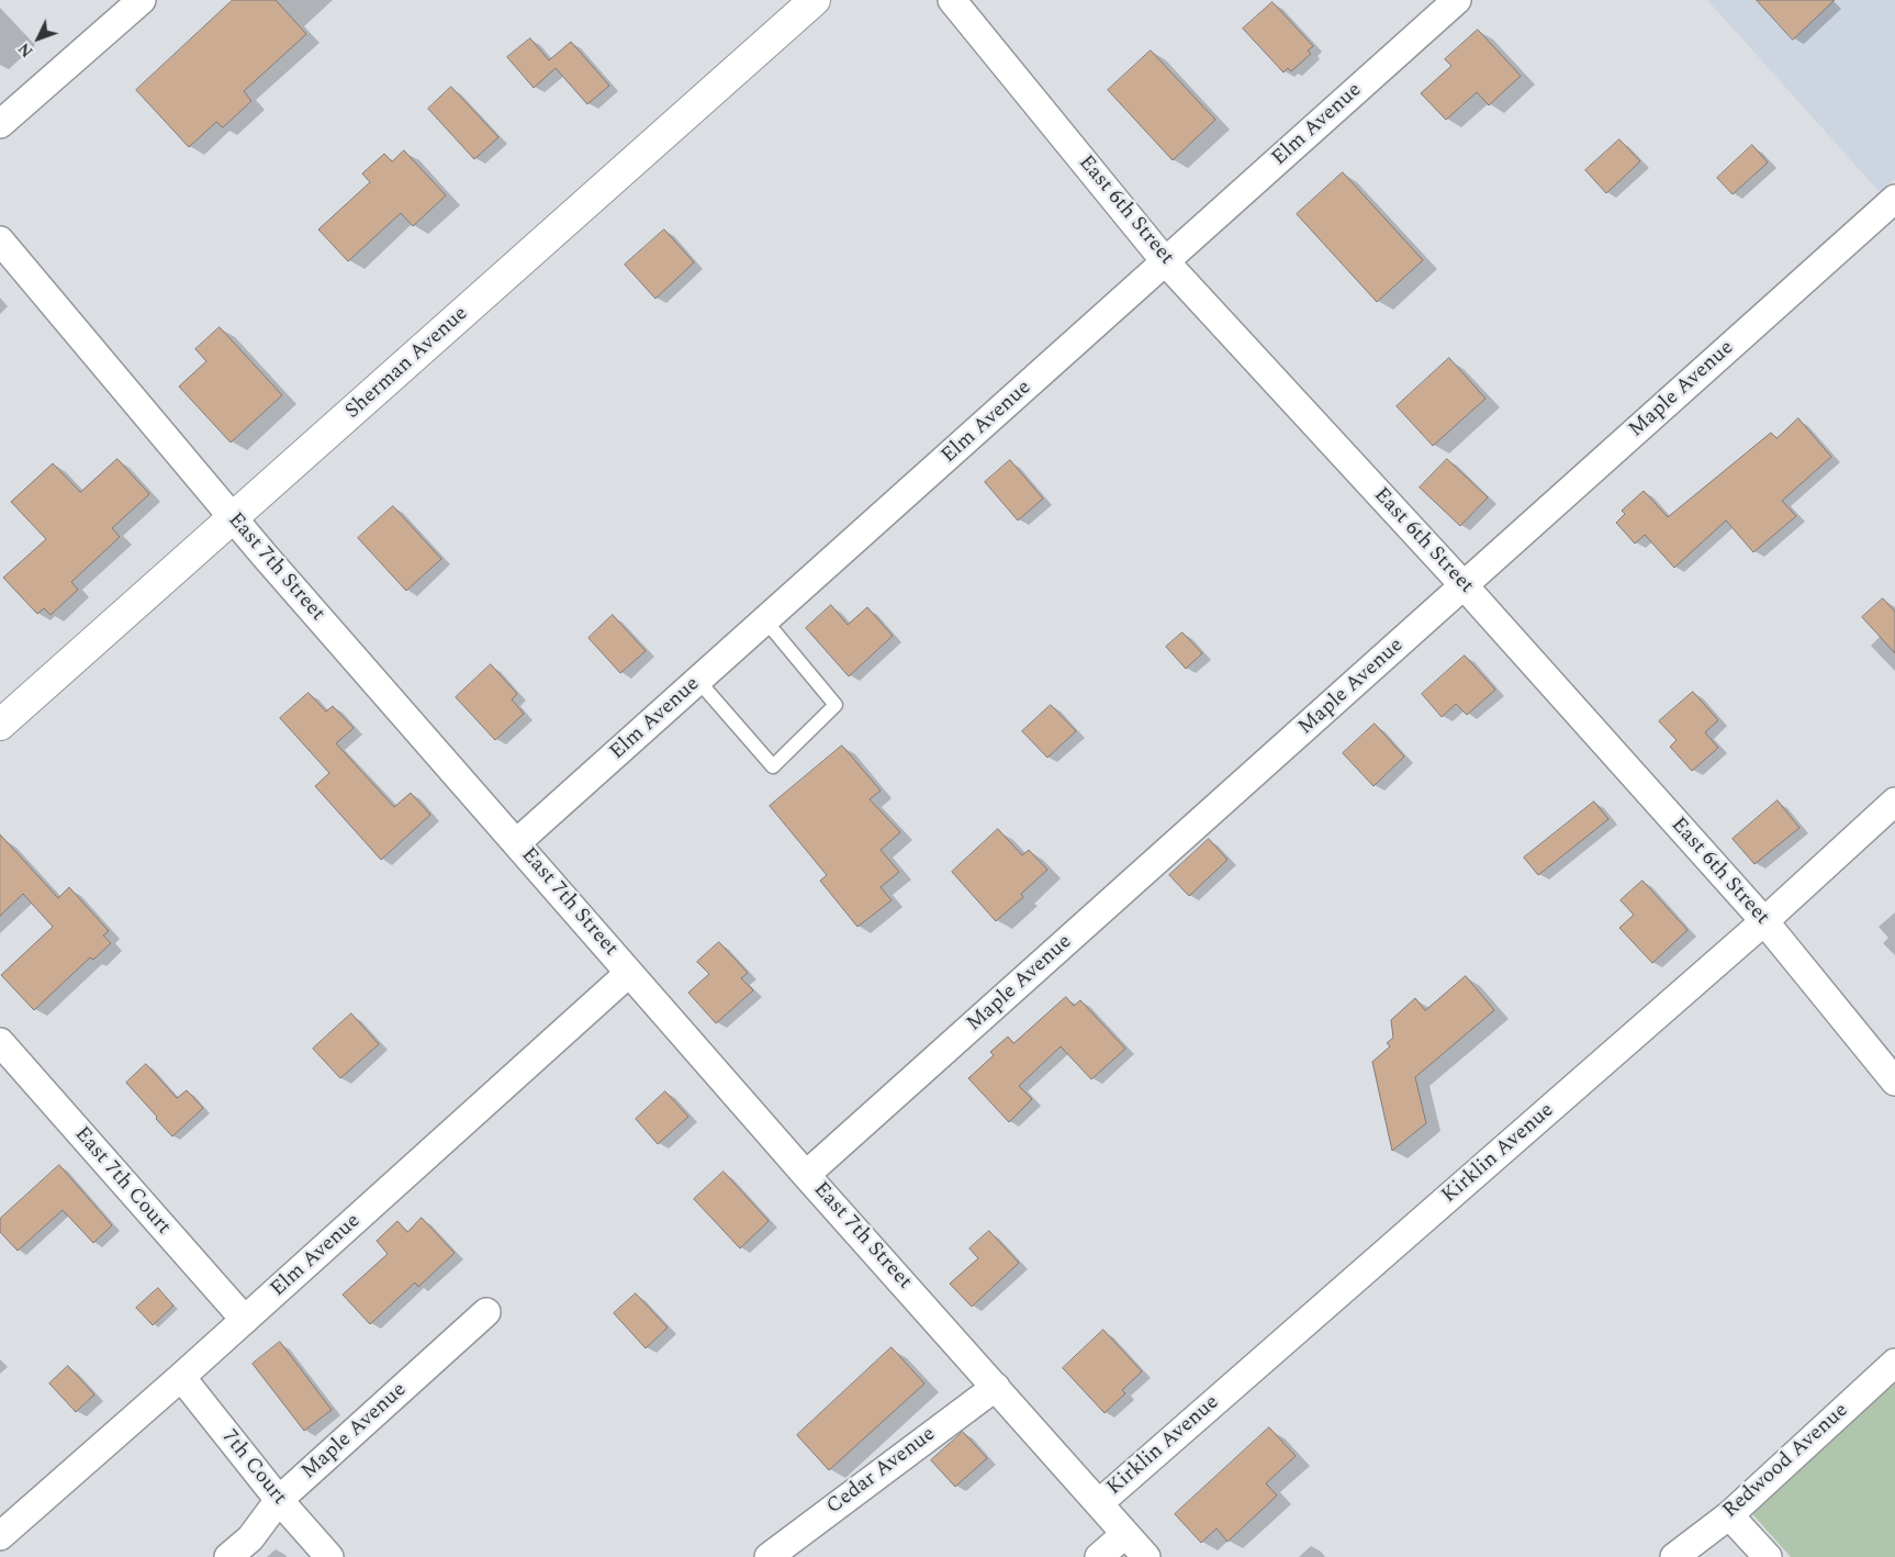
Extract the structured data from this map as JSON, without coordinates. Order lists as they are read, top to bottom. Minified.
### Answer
{"streets":{"street":["Elm Avenue","East 6th Street","Sherman Avenue","Maple Avenue","East 7th Street","Kirklin Avenue","East 7th Court","Redwood Avenue","7th Court","Cedar Avenue"]},"crossings":[["Elm Avenue","East 6th Street"],["Elm Avenue","East 7th Street"],["Elm Avenue","East 7th Court"],["Elm Avenue","7th Court"],["East 6th Street","Maple Avenue"],["East 6th Street","Kirklin Avenue"],["Sherman Avenue","East 7th Street"],["Maple Avenue","East 7th Street"],["Maple Avenue","7th Court"],["East 7th Street","Kirklin Avenue"],["East 7th Street","Cedar Avenue"]],"north":"bottom left"}
